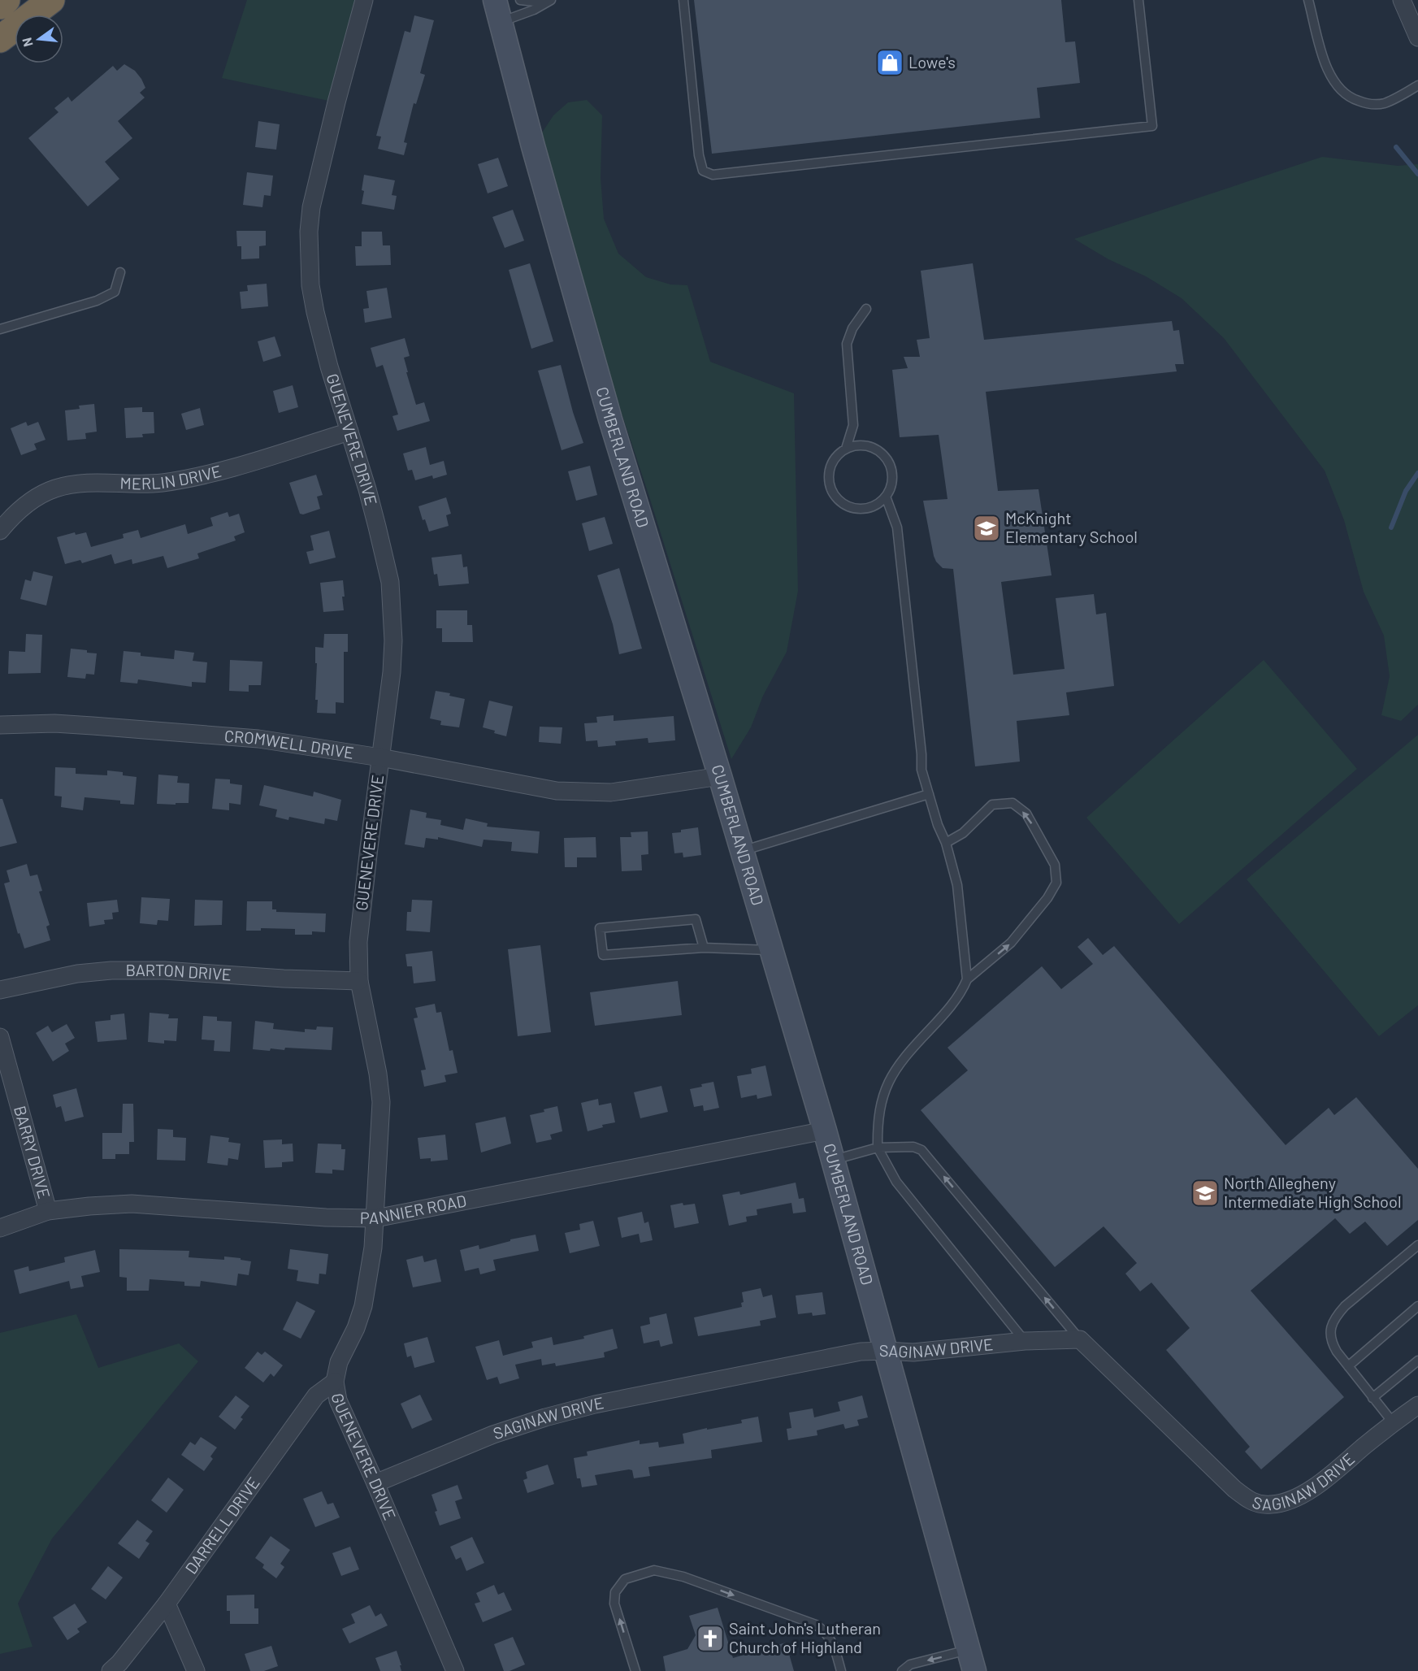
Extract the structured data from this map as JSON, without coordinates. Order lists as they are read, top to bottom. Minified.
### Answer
{"streets":{"main road":["CUMBERLAND ROAD"],"street":["GUENEVERE DRIVE","MERLIN DRIVE","CROMWELL DRIVE","BARTON DRIVE","BARRY DRIVE","PANNIER ROAD","SAGINAW DRIVE","DARRELL DRIVE"]},"crossings":[["GUENEVERE DRIVE","MERLIN DRIVE"],["GUENEVERE DRIVE","CROMWELL DRIVE"],["GUENEVERE DRIVE","BARTON DRIVE"],["GUENEVERE DRIVE","PANNIER ROAD"],["GUENEVERE DRIVE","SAGINAW DRIVE"],["GUENEVERE DRIVE","DARRELL DRIVE"],["CUMBERLAND ROAD","CROMWELL DRIVE"],["CUMBERLAND ROAD","PANNIER ROAD"],["CUMBERLAND ROAD","SAGINAW DRIVE"],["BARRY DRIVE","PANNIER ROAD"]],"places":{"shop":["Lowe's"],"school or university":["McKnight Elementary School","North Allegheny Intermediate High School"],"church":["Saint John's Lutheran Church of Highland"]},"north":"left"}
